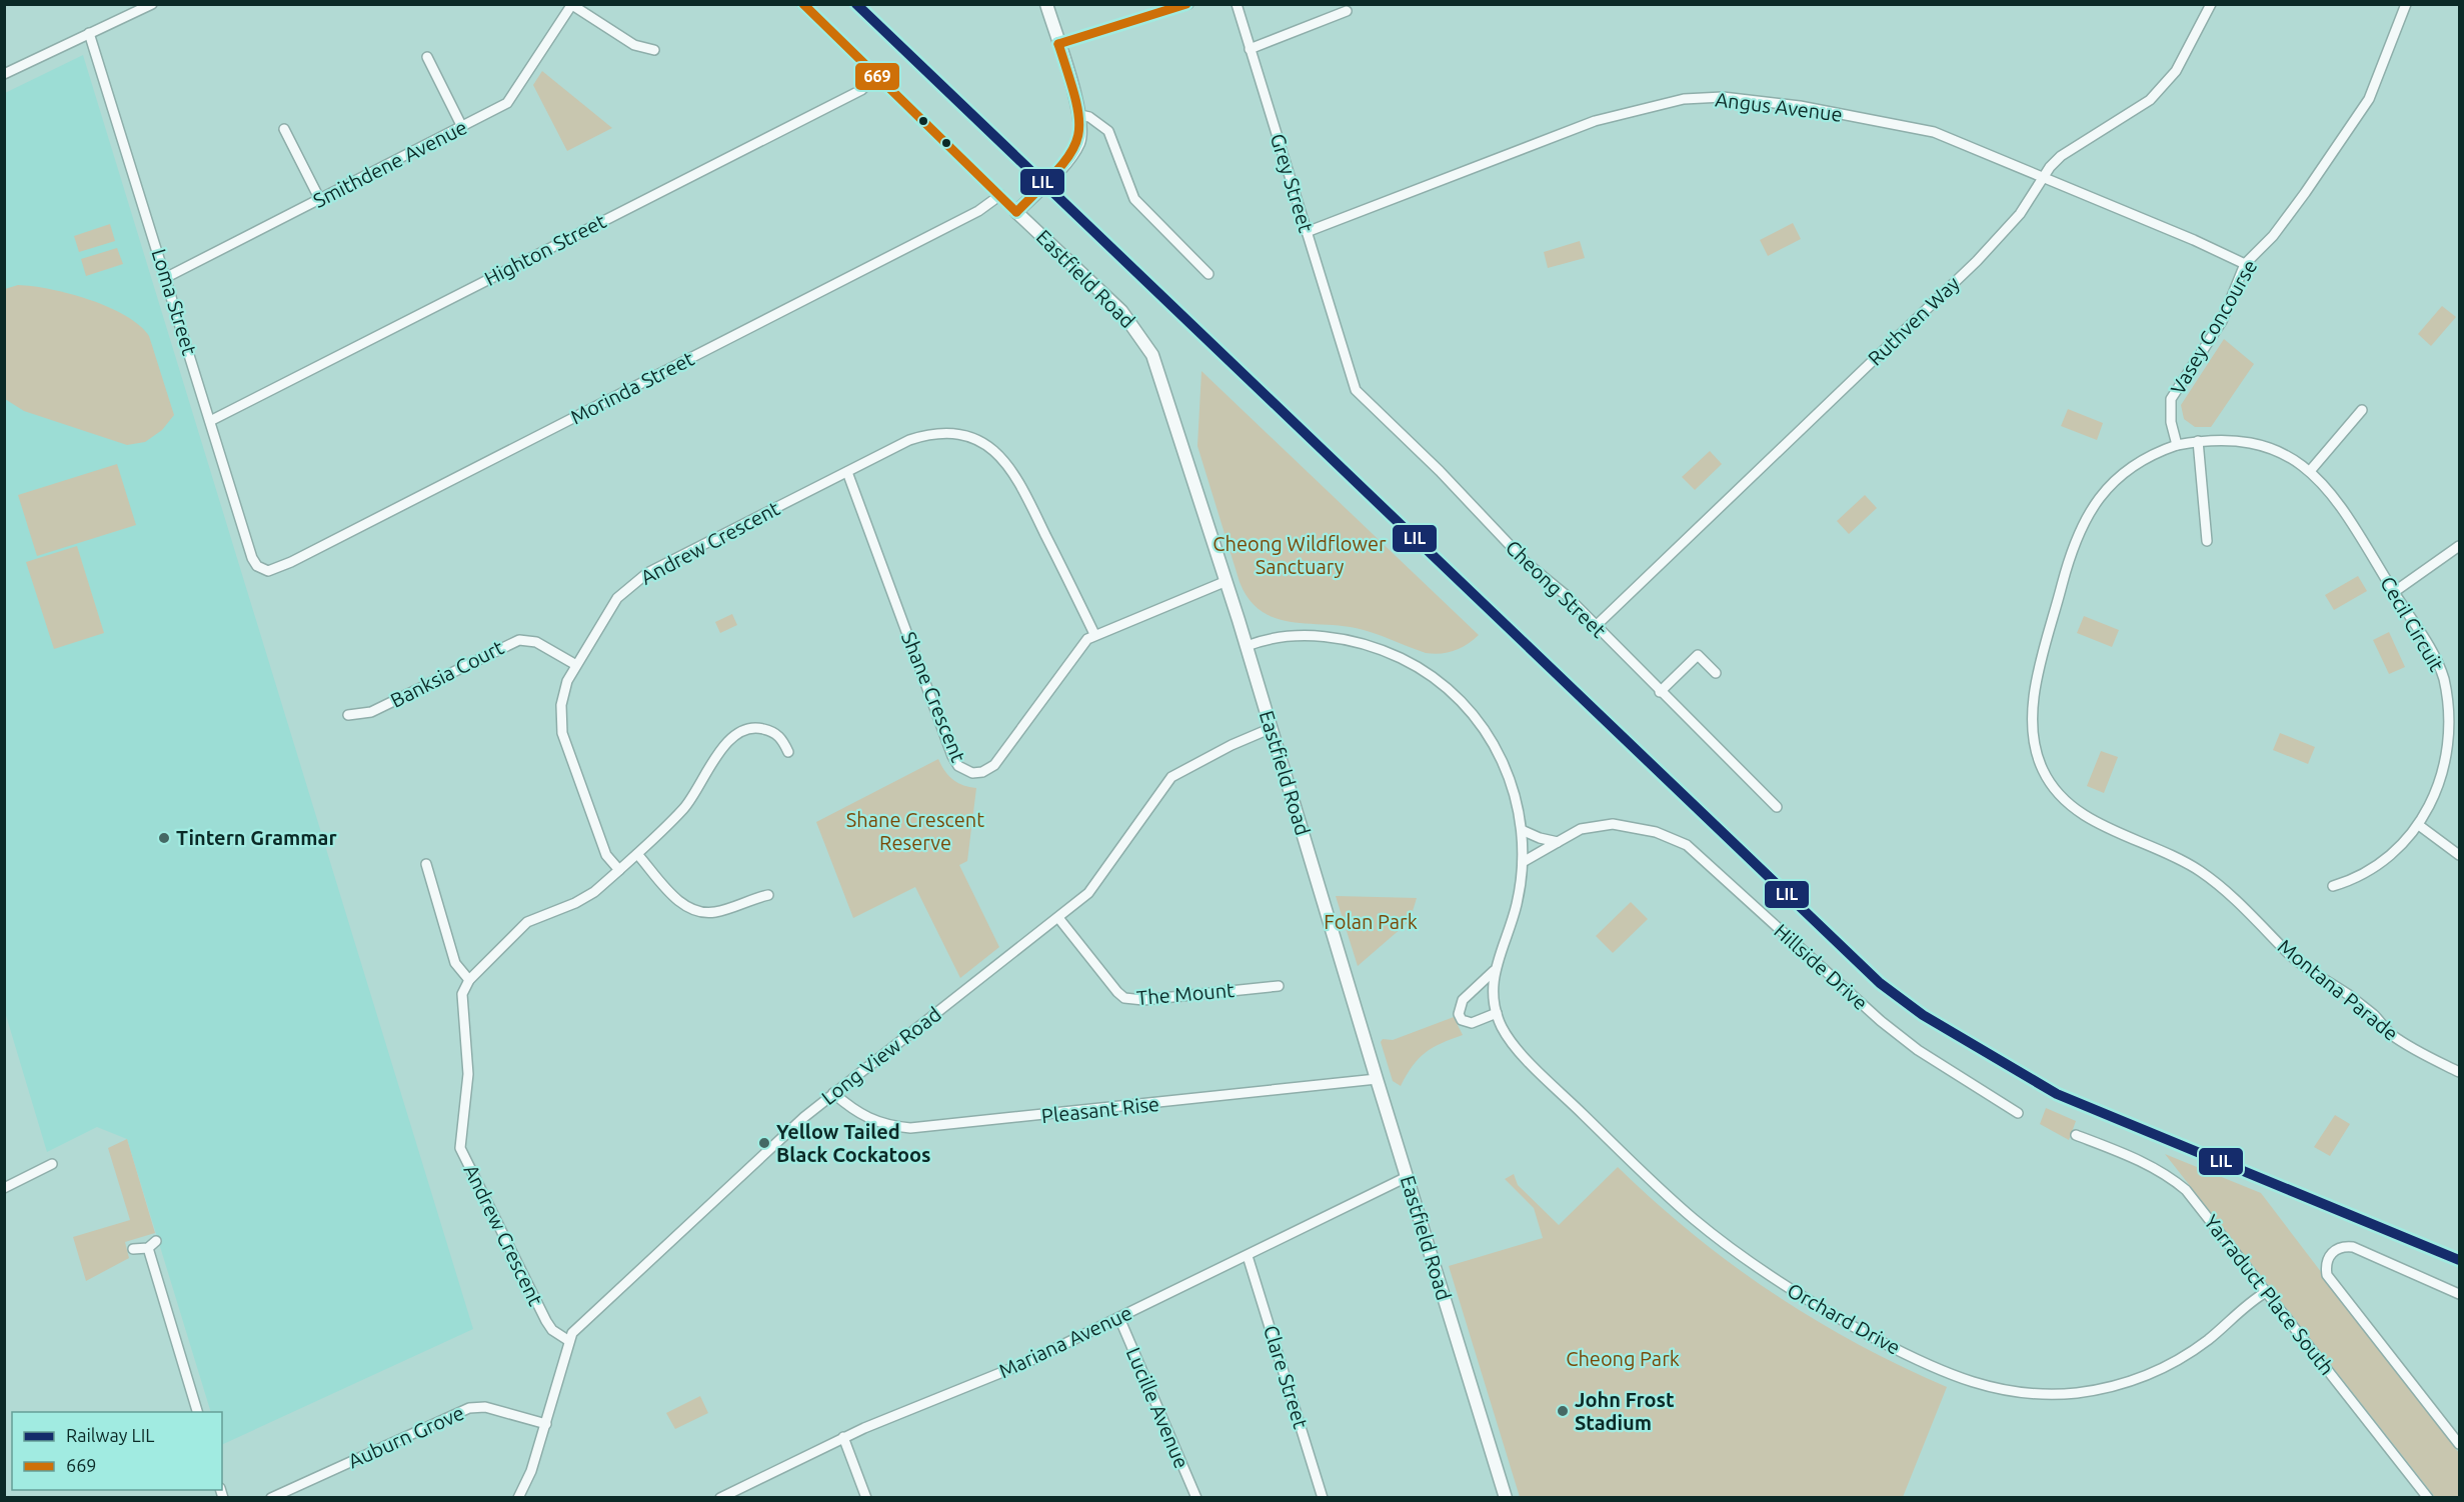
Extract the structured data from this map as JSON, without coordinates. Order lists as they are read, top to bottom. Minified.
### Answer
{"streets":{"main road":["Eastfield Road"],"street":["Angus Avenue","Smithdene Avenue","Grey Street","Highton Street","Loma Street","Ruthven Way","Vasey Concourse","Morinda Street","Andrew Crescent","Cheong Street","Cecil Circuit","Banksia Court","Shane Crescent","Hillside Drive","Montana Parade","The Mount","Long View Road","Pleasant Rise","Yarraduct Place South","Orchard Drive","Mariana Avenue","Clare Street","Lucille Avenue","Auburn Grove"]},"crossings":[["Angus Avenue","Grey Street"],["Angus Avenue","Ruthven Way"],["Angus Avenue","Vasey Concourse"],["Smithdene Avenue","Loma Street"],["Grey Street","Cheong Street"],["Highton Street","Loma Street"],["Eastfield Road","Shane Crescent"],["Eastfield Road","Long View Road"],["Eastfield Road","Pleasant Rise"],["Eastfield Road","Mariana Avenue"],["Loma Street","Morinda Street"],["Ruthven Way","Cheong Street"],["Vasey Concourse","Cecil Circuit"],["Vasey Concourse","Montana Parade"],["Andrew Crescent","Banksia Court"],["Andrew Crescent","Shane Crescent"],["Andrew Crescent","Long View Road"],["Cecil Circuit","Montana Parade"],["The Mount","Long View Road"],["Long View Road","Pleasant Rise"],["Long View Road","Auburn Grove"],["Yarraduct Place South","Orchard Drive"],["Mariana Avenue","Clare Street"],["Mariana Avenue","Lucille Avenue"]],"parks":["Cheong Wildflower Sanctuary","Shane Crescent Reserve","Folan Park","Cheong Park"],"places":["Tintern Grammar","Yellow Tailed Black Cockatoos","John Frost Stadium"],"lines":["rail line LIL","transit line 669"],"legend":["Railway LIL","669"]}
